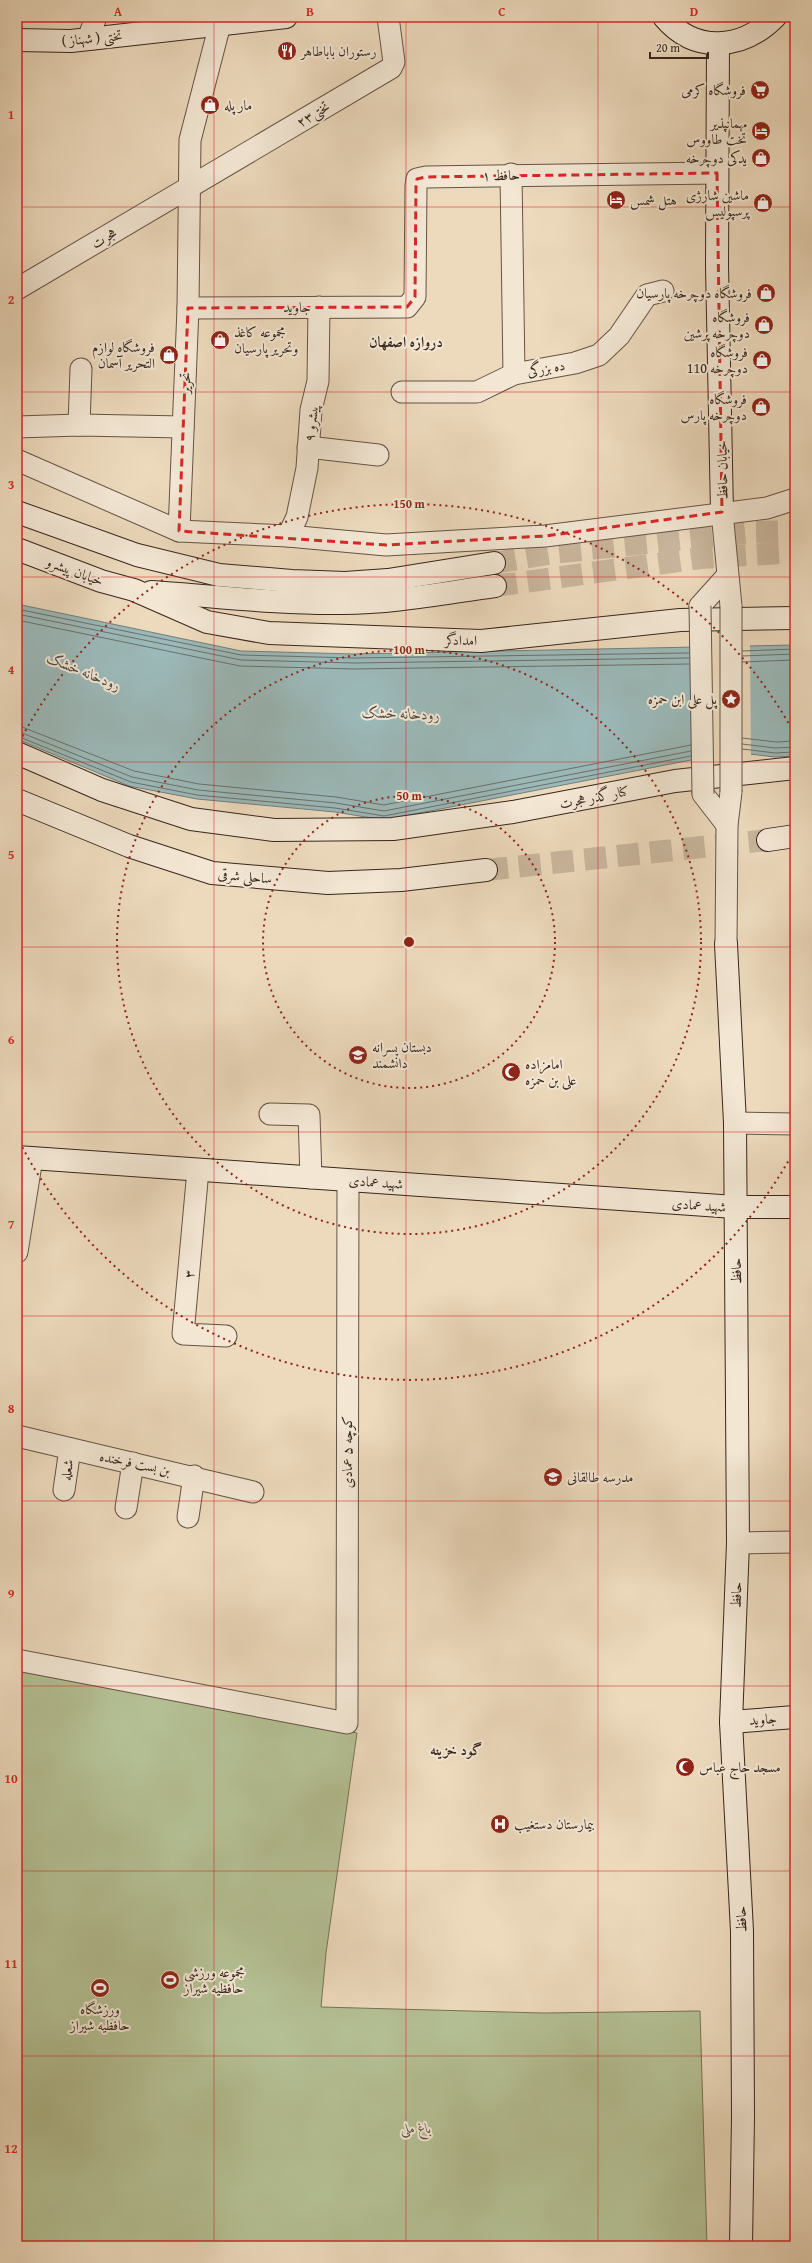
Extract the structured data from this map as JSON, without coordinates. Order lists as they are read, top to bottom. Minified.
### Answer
{"streets":{"main road":["تختی ( شهناز )","جاوید","خیابان حافظ","خیابان پیشرو","امدادگر","کنار گذر هجرت","ساحلی شرقی","شهید عمادی","حافظ"],"street":["تختی۲۳","حافظ ۱","هجرت","ده بزرگی","تحریر","پیشرو ۹","۳","کوچه ۵ عمادی","بن بست فرخنده","شعله"]},"crossings":[["تختی ( شهناز )","تحریر"],["تختی۲۳","هجرت"],["تختی۲۳","تحریر"],["حافظ ۱","جاوید"],["حافظ ۱","خیابان حافظ"],["هجرت","تحریر"],["جاوید","تحریر"],["جاوید","پیشرو ۹"],["جاوید","حافظ"],["خیابان پیشرو","امدادگر"],["شهید عمادی","حافظ"],["شهید عمادی","۳"],["شهید عمادی","کوچه ۵ عمادی"],["بن بست فرخنده","شعله"]],"districts":["دروازه اصفهان","گود خزینه"],"water":["رودخانه خشک"],"parks":["باغ ملی"],"places":{"restaurant":["رستوران باباطاهر"],"supermarket":["فروشگاه کرمی"],"shop":["مار پله","یدکی دوچرخه","ماشین شارژی پرسپولیس","فروشگاه دوچرخه پارسیان","فروشگاه دوچرخه پرشین","مجموعه کاغذ وتحریر پارسیان","فروشگاه لوازم التحریر آسمان","فروشگاه دوچرخه 110","فروشگاه دوچرخه پارس"],"hotel":["مهمانپذیر تخت طاووس","هتل شمس"],"place":["پل علی ابن حمزه"],"school or university":["دبستان پسرانه دانشمند","مدرسه طالقانی"],"mosque":["امامزاده علی بن حمزه","مسجد حاج عباس"],"hospital":["بیمارستان دستغیب"],"sports":["مجموعه ورزشی حافظیه شیراز","ورزشگاه حافظیه شیراز"]},"scale_bar":"20 m","grid":{"columns":["A","B","C","D"],"rows":["1","2","3","4","5","6","7","8","9","10","11","12"]},"rings":["150 m","100 m","50 m"]}
